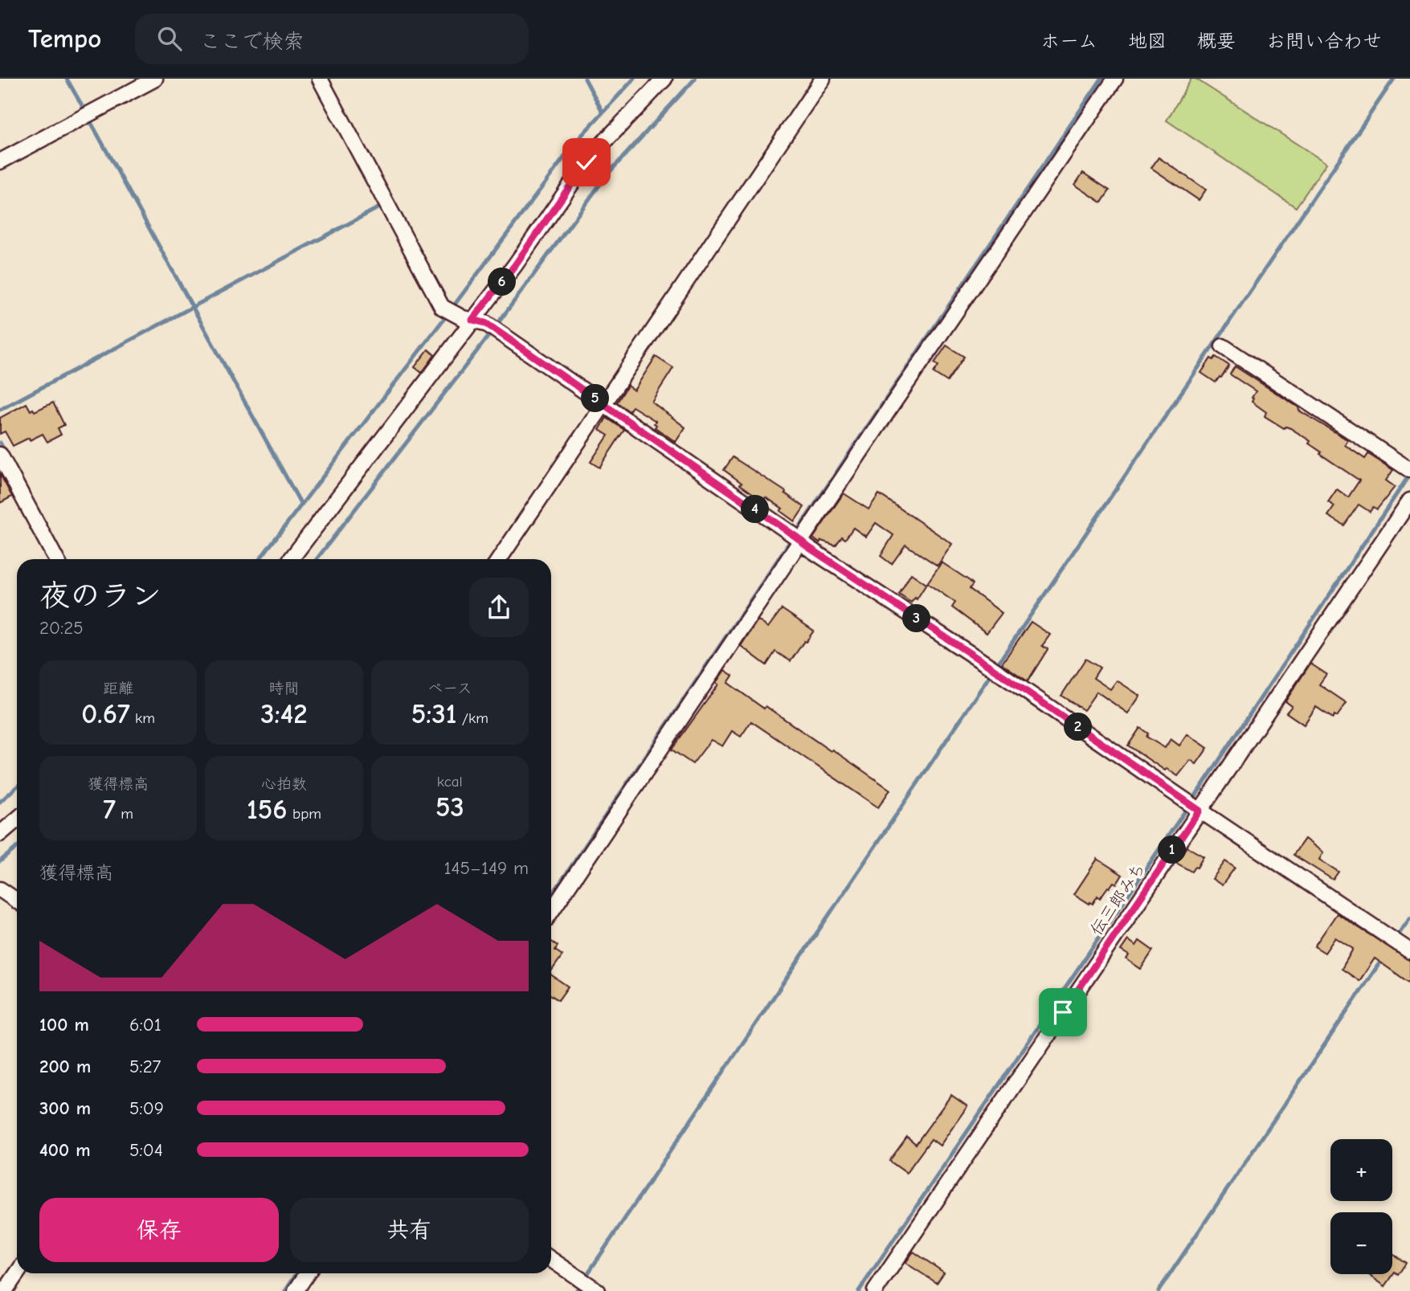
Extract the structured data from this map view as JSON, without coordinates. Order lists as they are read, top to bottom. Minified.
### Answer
{"streets":{"street":["伝三郎みち"]},"page":{"header":"Tempo","search":"ここで検索","nav":["ホーム","地図","概要","お問い合わせ"],"pins":["6","5","4","3","2","1"],"heading":["夜のラン","20:25"],"stats":[["距離","0.67 km"],["時間","3:42"],["ペース","5:31 /km"],["獲得標高","7 m"],["心拍数","156 bpm"],["kcal","53"]],"chart":["獲得標高","145–149 m"],"list":[{"name":"100 m","note":"6:01"},{"name":"200 m","note":"5:27"},{"name":"300 m","note":"5:09"},{"name":"400 m","note":"5:04"}],"map_buttons":["+","−"],"buttons":["保存","共有"]}}
